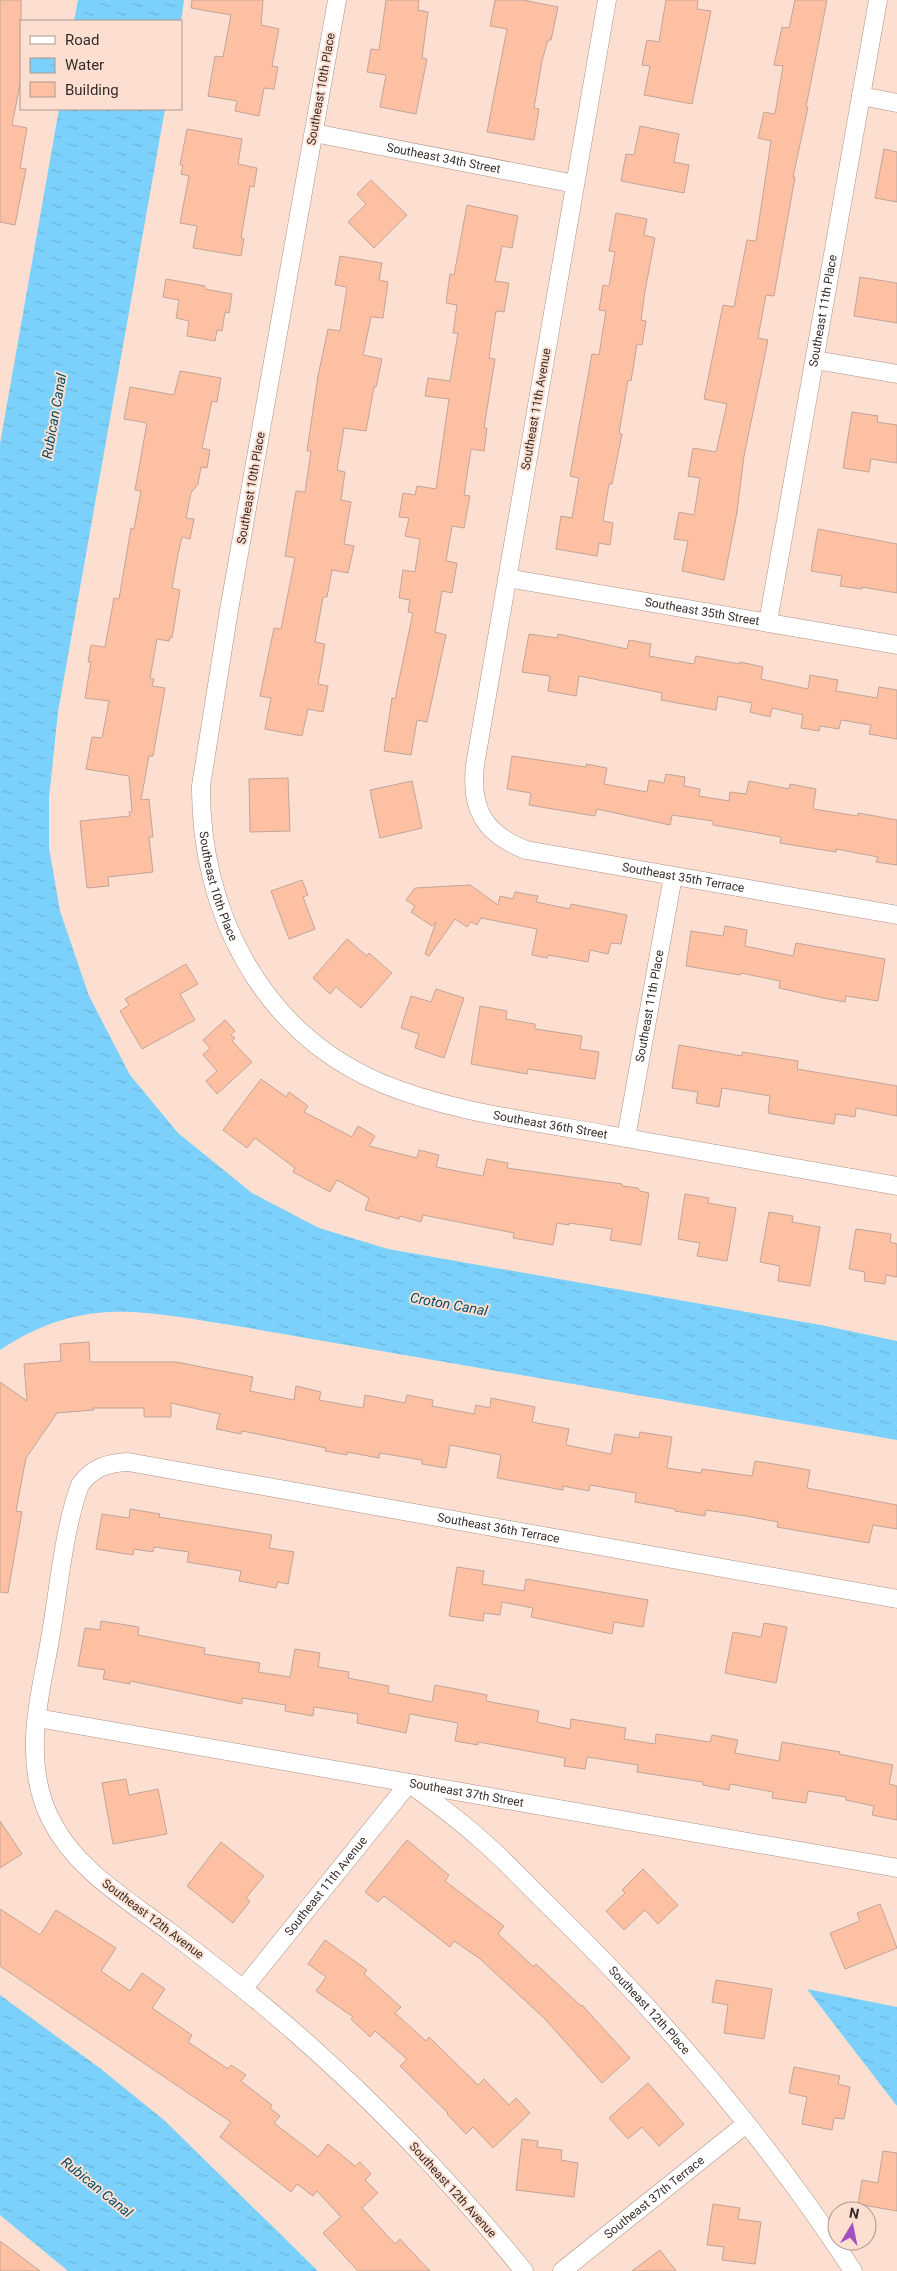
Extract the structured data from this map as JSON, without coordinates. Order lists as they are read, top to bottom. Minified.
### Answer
{"streets":{"street":["Southeast 10th Place","Southeast 34th Street","Southeast 11th Place","Southeast 11th Avenue","Southeast 35th Street","Southeast 35th Terrace","Southeast 36th Street","Southeast 36th Terrace","Southeast 37th Street","Southeast 12th Avenue","Southeast 12th Place","Southeast 37th Terrace"]},"crossings":[["Southeast 10th Place","Southeast 34th Street"],["Southeast 10th Place","Southeast 36th Street"],["Southeast 34th Street","Southeast 11th Avenue"],["Southeast 11th Place","Southeast 35th Street"],["Southeast 11th Place","Southeast 35th Terrace"],["Southeast 11th Place","Southeast 36th Street"],["Southeast 11th Avenue","Southeast 35th Street"],["Southeast 11th Avenue","Southeast 35th Terrace"],["Southeast 11th Avenue","Southeast 37th Street"],["Southeast 11th Avenue","Southeast 12th Avenue"],["Southeast 11th Avenue","Southeast 12th Place"],["Southeast 36th Terrace","Southeast 12th Avenue"],["Southeast 37th Street","Southeast 12th Avenue"],["Southeast 37th Street","Southeast 12th Place"],["Southeast 12th Place","Southeast 37th Terrace"]],"water":["Rubican Canal","Croton Canal"],"legend":["Road","Water","Building"],"north":"top"}
